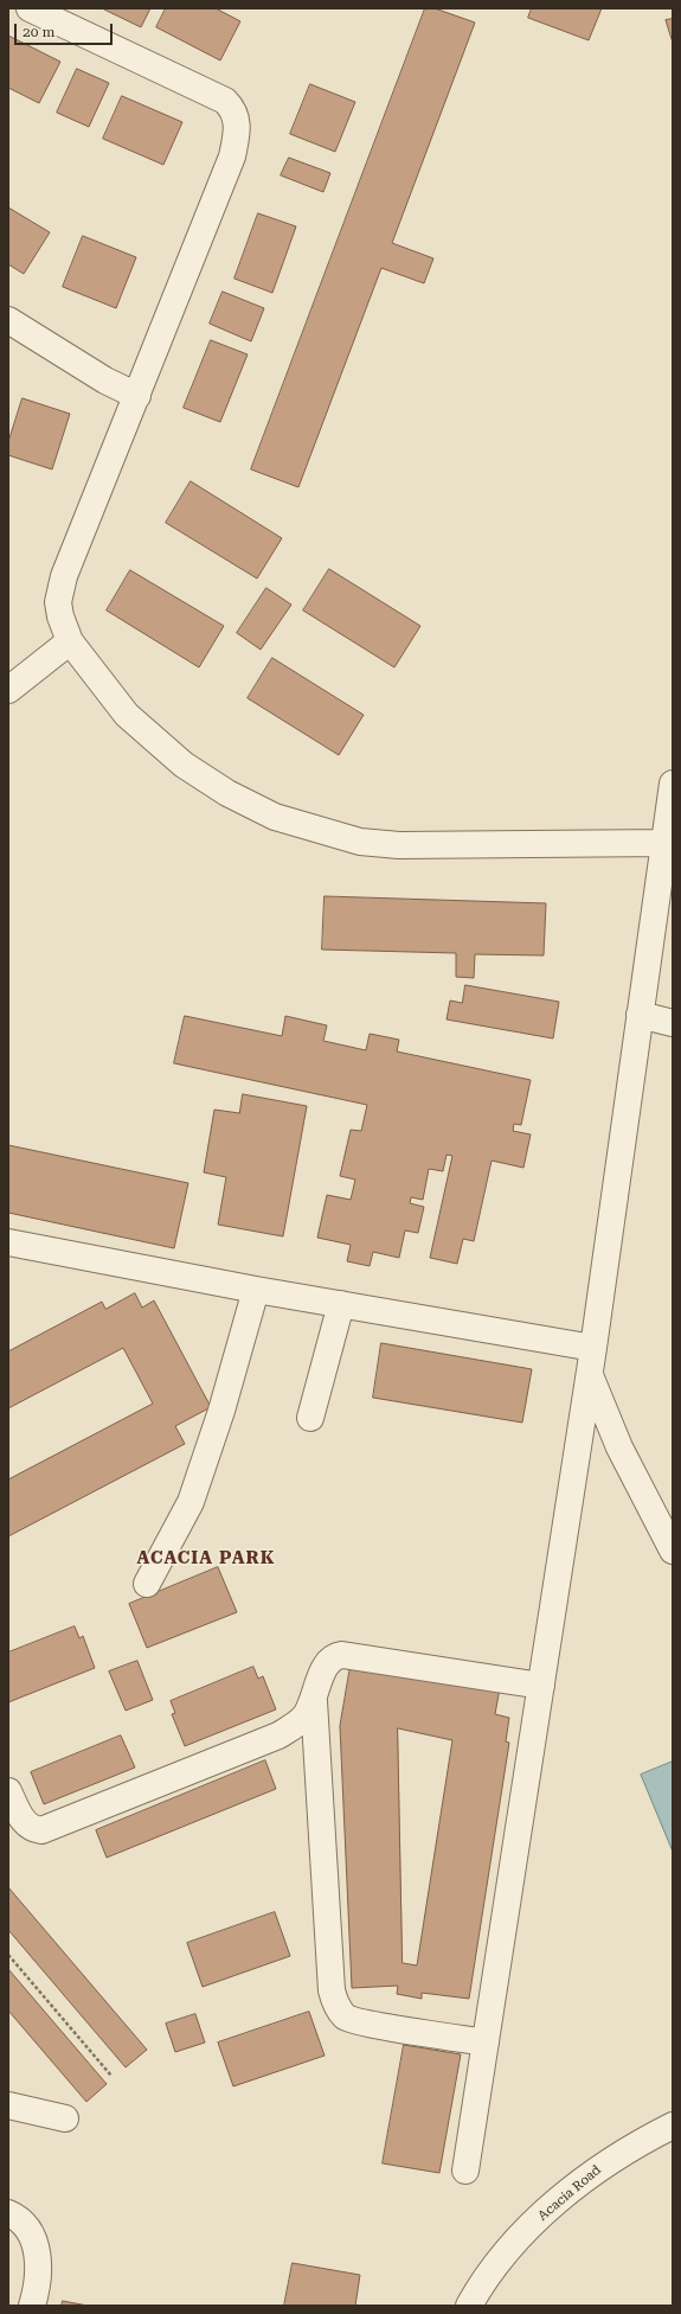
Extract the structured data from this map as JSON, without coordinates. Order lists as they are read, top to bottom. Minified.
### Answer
{"streets":{"street":["Acacia Road"]},"districts":["ACACIA PARK"],"scale_bar":"20 m"}
